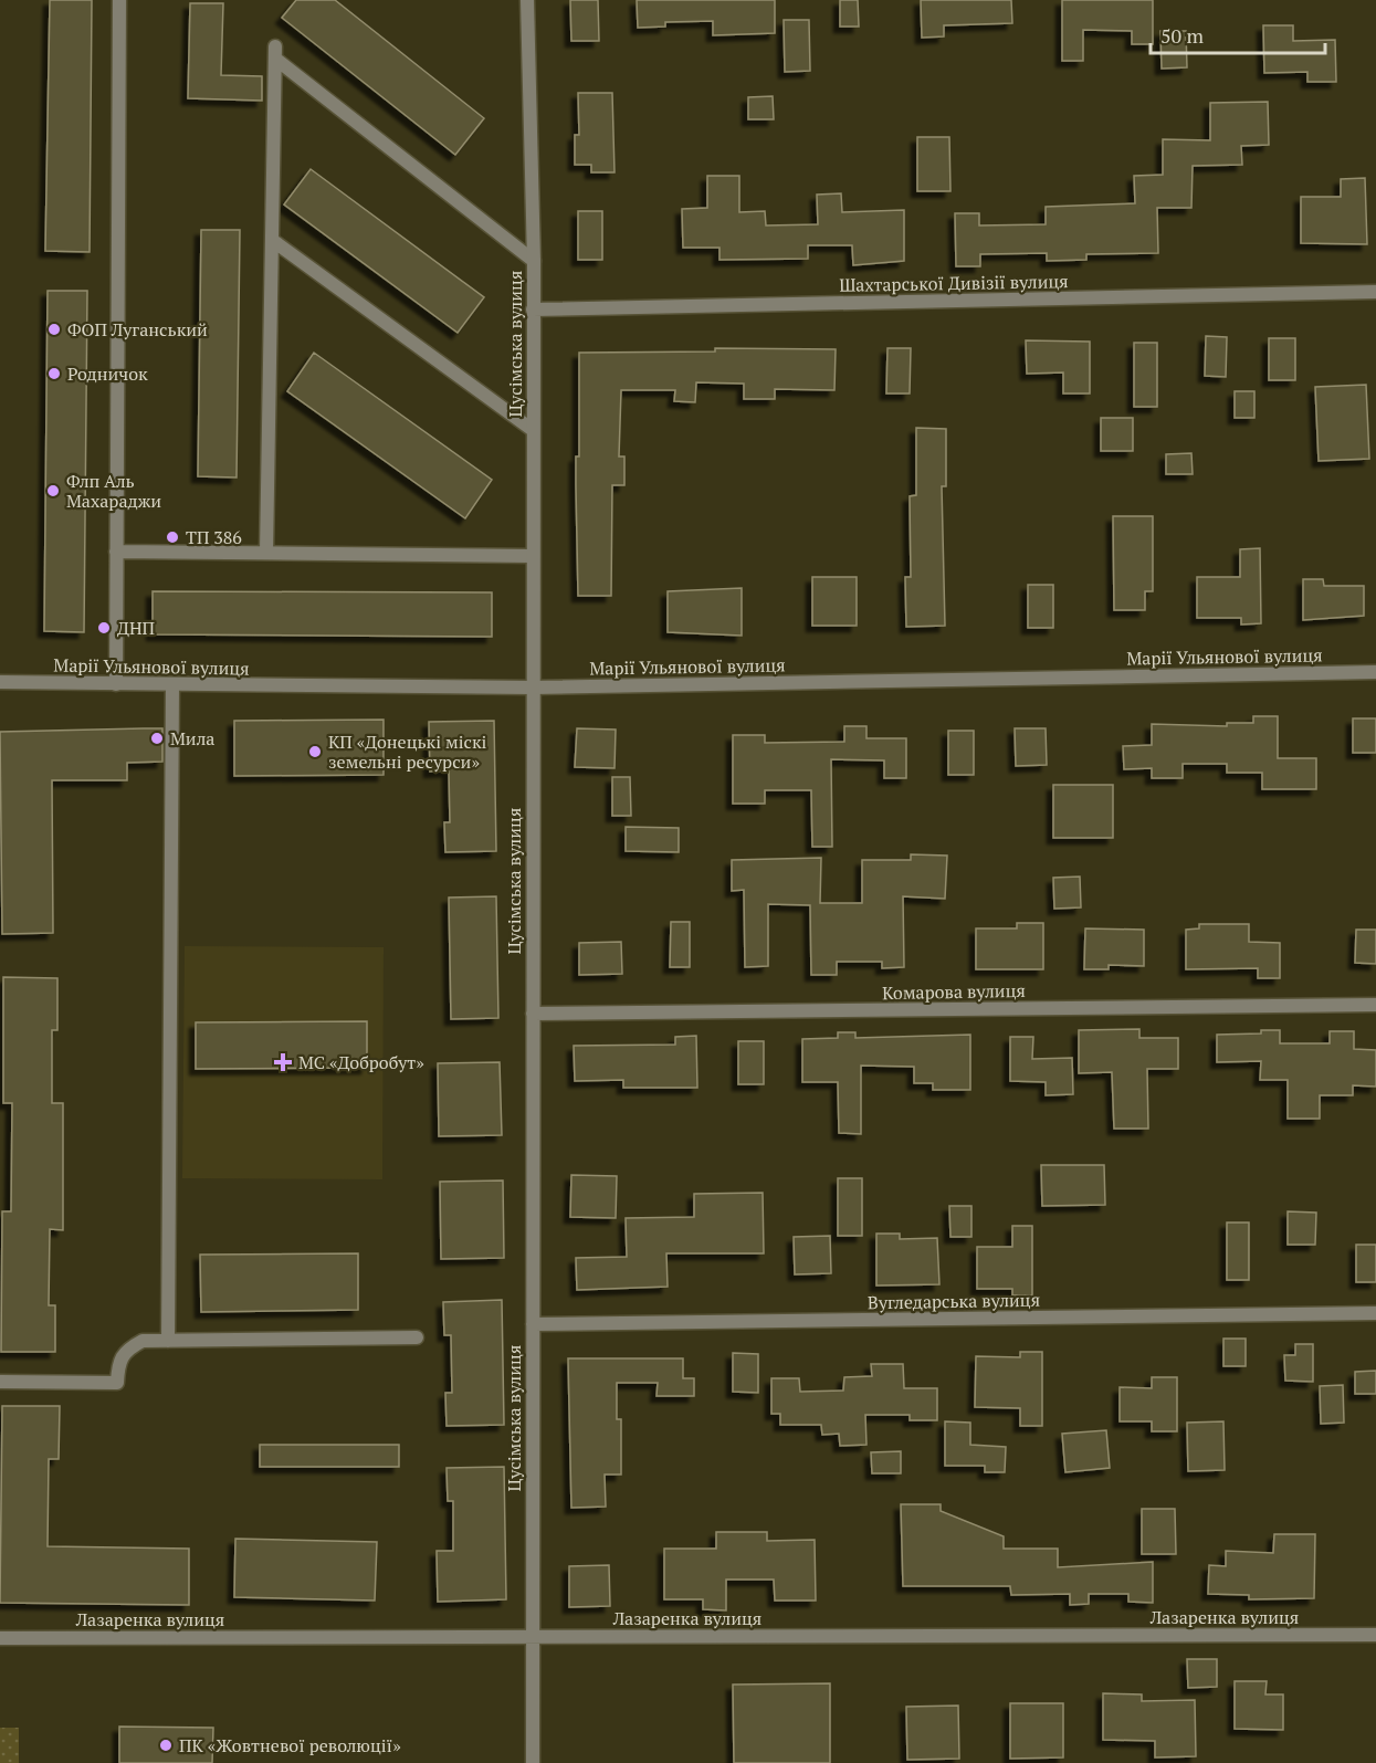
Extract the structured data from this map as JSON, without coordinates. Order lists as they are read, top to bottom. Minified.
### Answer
{"streets":{"street":["Шахтарської Дивізії вулиця","Цусімська вулиця","Марії Ульянової вулиця","Комарова вулиця","Вугледарська вулиця","Лазаренка вулиця"]},"crossings":[["Шахтарської Дивізії вулиця","Цусімська вулиця"],["Цусімська вулиця","Марії Ульянової вулиця"],["Цусімська вулиця","Комарова вулиця"],["Цусімська вулиця","Вугледарська вулиця"],["Цусімська вулиця","Лазаренка вулиця"]],"places":{"other":["ФОП Луганський","Родничок","Флп Аль Махараджи","ТП 386","ДНП","Мила","КП «Донецькі міскі земельні ресурси»","ПК «Жовтневої революції»"],"health":["МС «Добробут»"]},"scale_bar":"50 m"}
